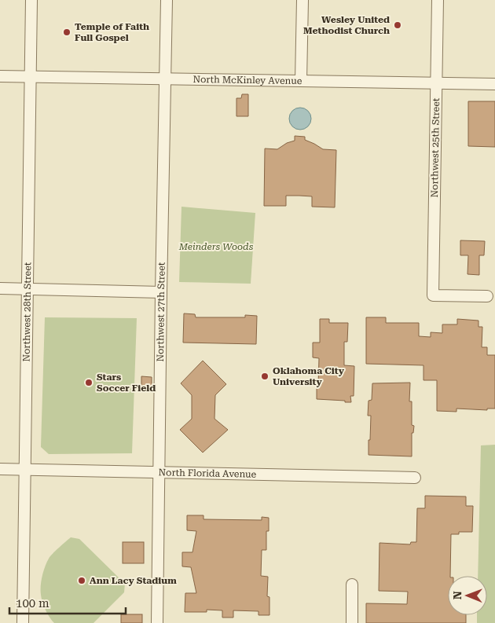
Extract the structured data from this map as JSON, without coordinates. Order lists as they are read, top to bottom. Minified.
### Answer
{"streets":{"street":["North McKinley Avenue","Northwest 25th Street","Northwest 28th Street","Northwest 27th Street","North Florida Avenue"]},"crossings":[["North McKinley Avenue","Northwest 25th Street"],["North McKinley Avenue","Northwest 28th Street"],["North McKinley Avenue","Northwest 27th Street"],["Northwest 28th Street","North Florida Avenue"],["Northwest 27th Street","North Florida Avenue"]],"parks":["Meinders Woods"],"places":["Wesley United Methodist Church","Temple of Faith Full Gospel","Oklahoma City University","Stars Soccer Field","Ann Lacy Stadium"],"scale_bar":"100 m","north":"left"}
